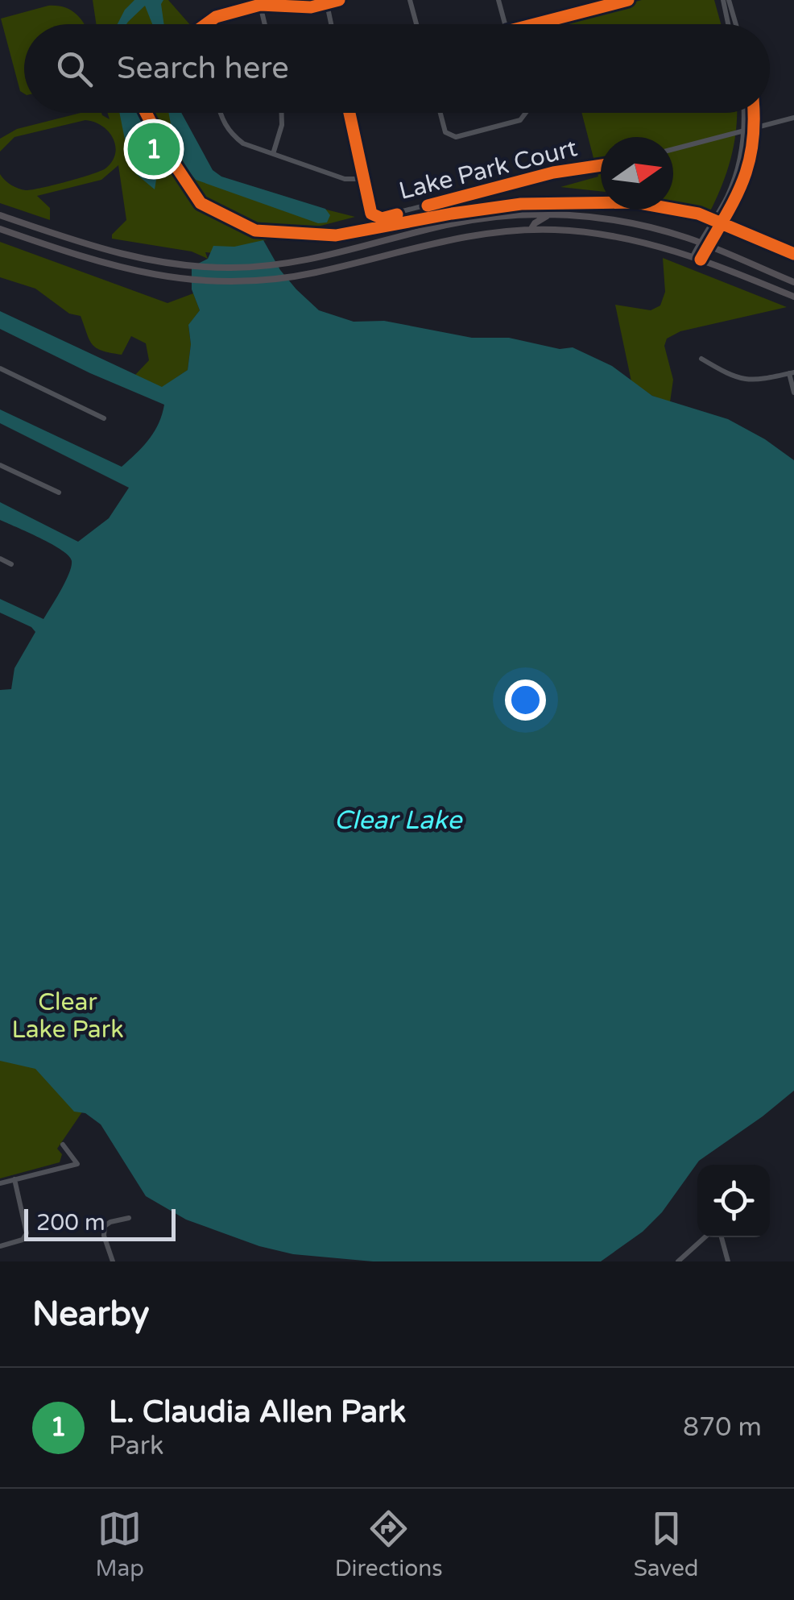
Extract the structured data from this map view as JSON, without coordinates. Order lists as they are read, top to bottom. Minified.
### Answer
{"streets":{"street":["Lake Park Court"]},"water":["Clear Lake"],"parks":["Clear Lake Park"],"scale_bar":"200 m","north":"right","page":{"search":"Search here","pins":"1","scale":"200 m","heading":"Nearby","list":[{"mark":"1","name":"L. Claudia Allen Park","note":"Park","value":"870 m"}],"nav":["Map","Directions","Saved"]}}
